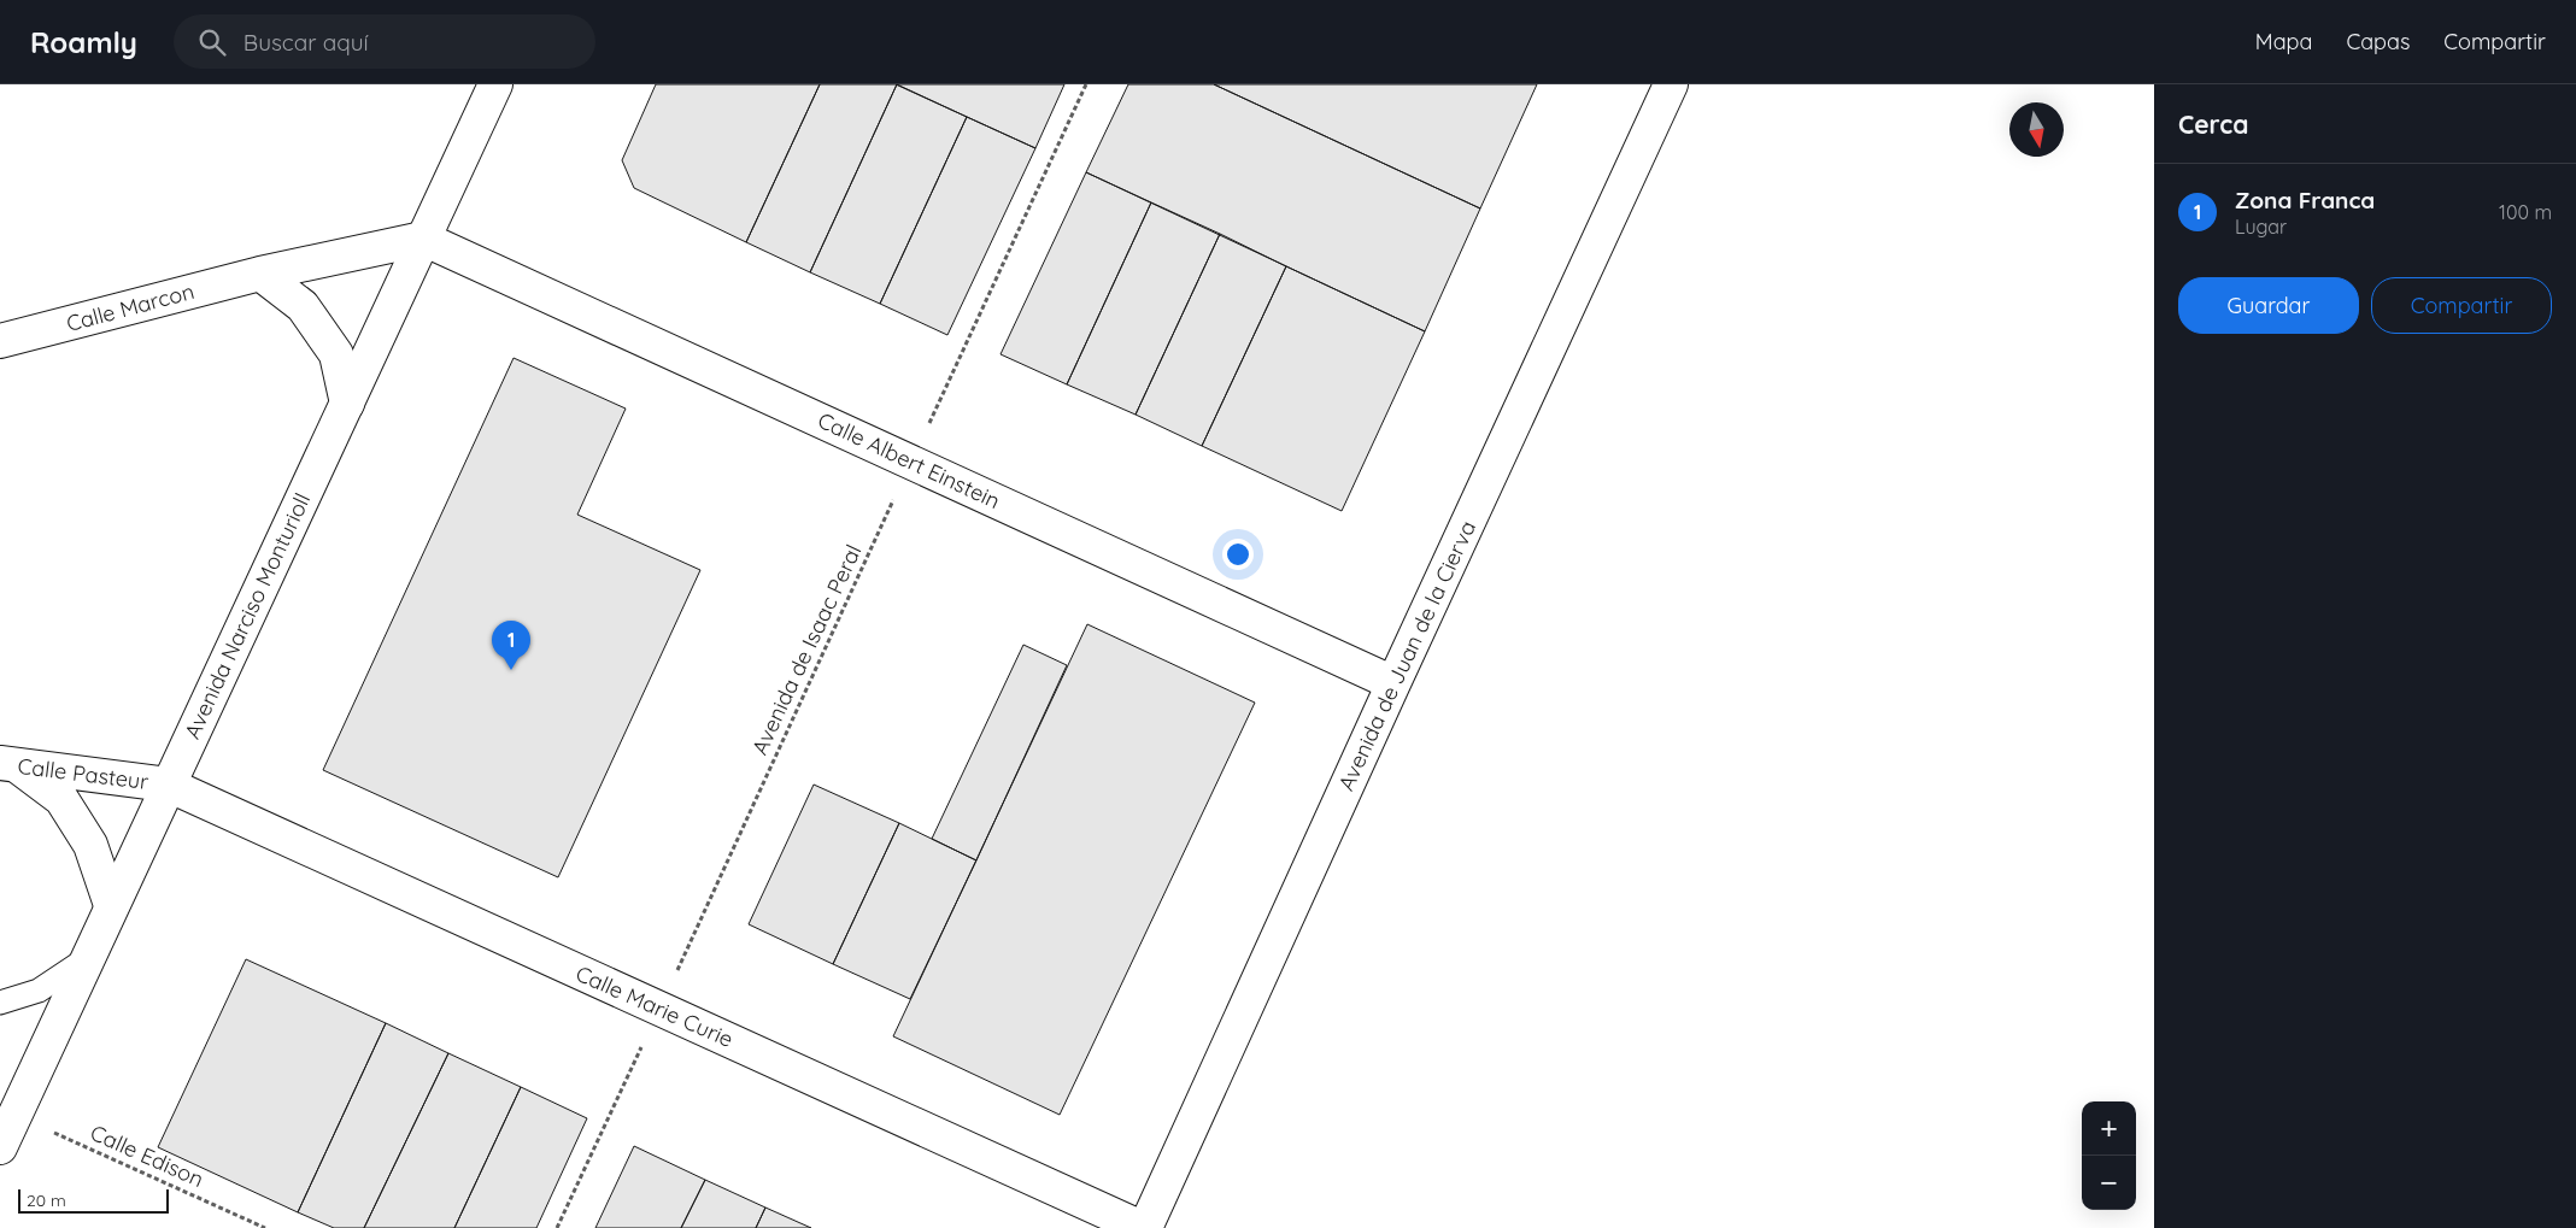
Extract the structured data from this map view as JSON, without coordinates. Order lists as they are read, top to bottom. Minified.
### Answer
{"streets":{"street":["Calle Marcon","Calle Albert Einstein","Avenida Narciso Monturioll","Avenida de Juan de la Cierva","Calle Pasteur","Calle Marie Curie"],"path":["Avenida de Isaac Peral","Calle Edison"]},"crossings":[["Calle Marcon","Calle Albert Einstein"],["Calle Marcon","Avenida Narciso Monturioll"],["Calle Albert Einstein","Avenida Narciso Monturioll"],["Calle Albert Einstein","Avenida de Isaac Peral"],["Calle Albert Einstein","Avenida de Juan de la Cierva"],["Avenida Narciso Monturioll","Calle Pasteur"],["Avenida Narciso Monturioll","Calle Marie Curie"],["Avenida Narciso Monturioll","Calle Edison"],["Avenida de Isaac Peral","Calle Marie Curie"],["Avenida de Juan de la Cierva","Calle Marie Curie"],["Calle Pasteur","Calle Marie Curie"]],"scale_bar":"20 m","north":"bottom","page":{"header":"Roamly","search":"Buscar aquí","nav":["Mapa","Capas","Compartir"],"heading":"Cerca","list":[{"mark":"1","name":"Zona Franca","note":"Lugar","value":"100 m"}],"buttons":["Guardar","Compartir"],"pins":"1","map_buttons":["+","−"],"scale":"20 m"}}
